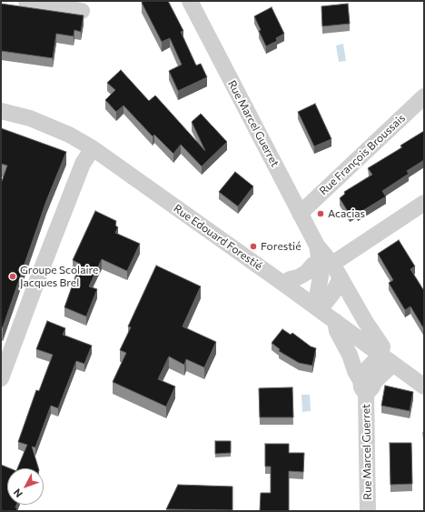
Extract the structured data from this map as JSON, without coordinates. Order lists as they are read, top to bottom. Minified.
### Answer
{"streets":{"street":["Rue Marcel Guerret","Rue François Broussais","Rue Edouard Forestié"]},"crossings":[["Rue Marcel Guerret","Rue François Broussais"],["Rue Marcel Guerret","Rue Edouard Forestié"]],"places":["Acacias","Forestié","Groupe Scolaire Jacques Brel"],"north":"bottom left"}
